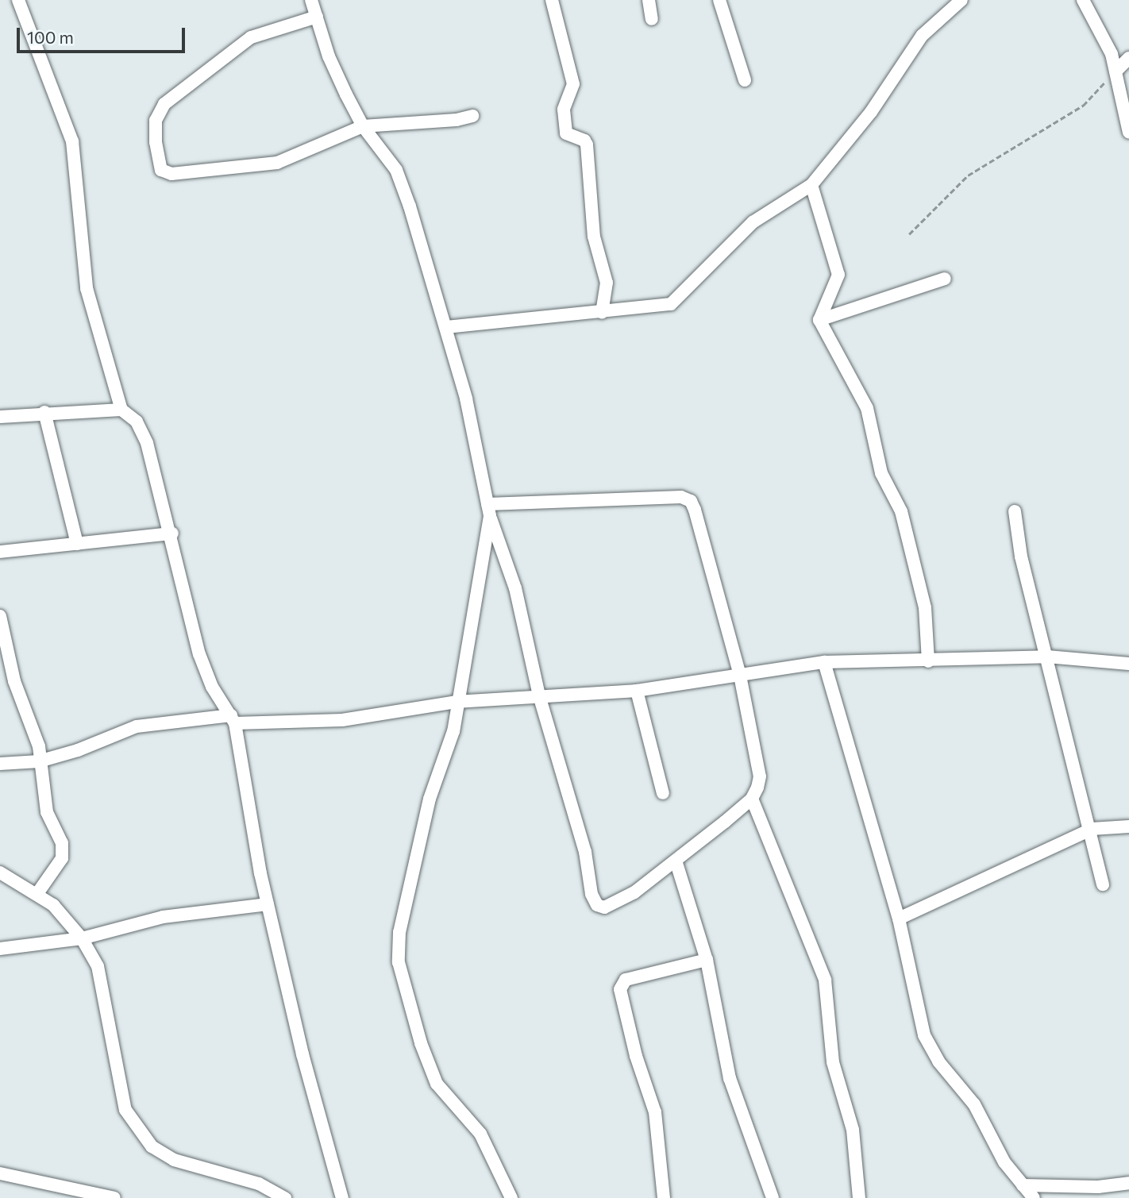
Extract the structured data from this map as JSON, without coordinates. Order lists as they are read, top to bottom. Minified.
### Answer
{"scale_bar":"100 m"}
